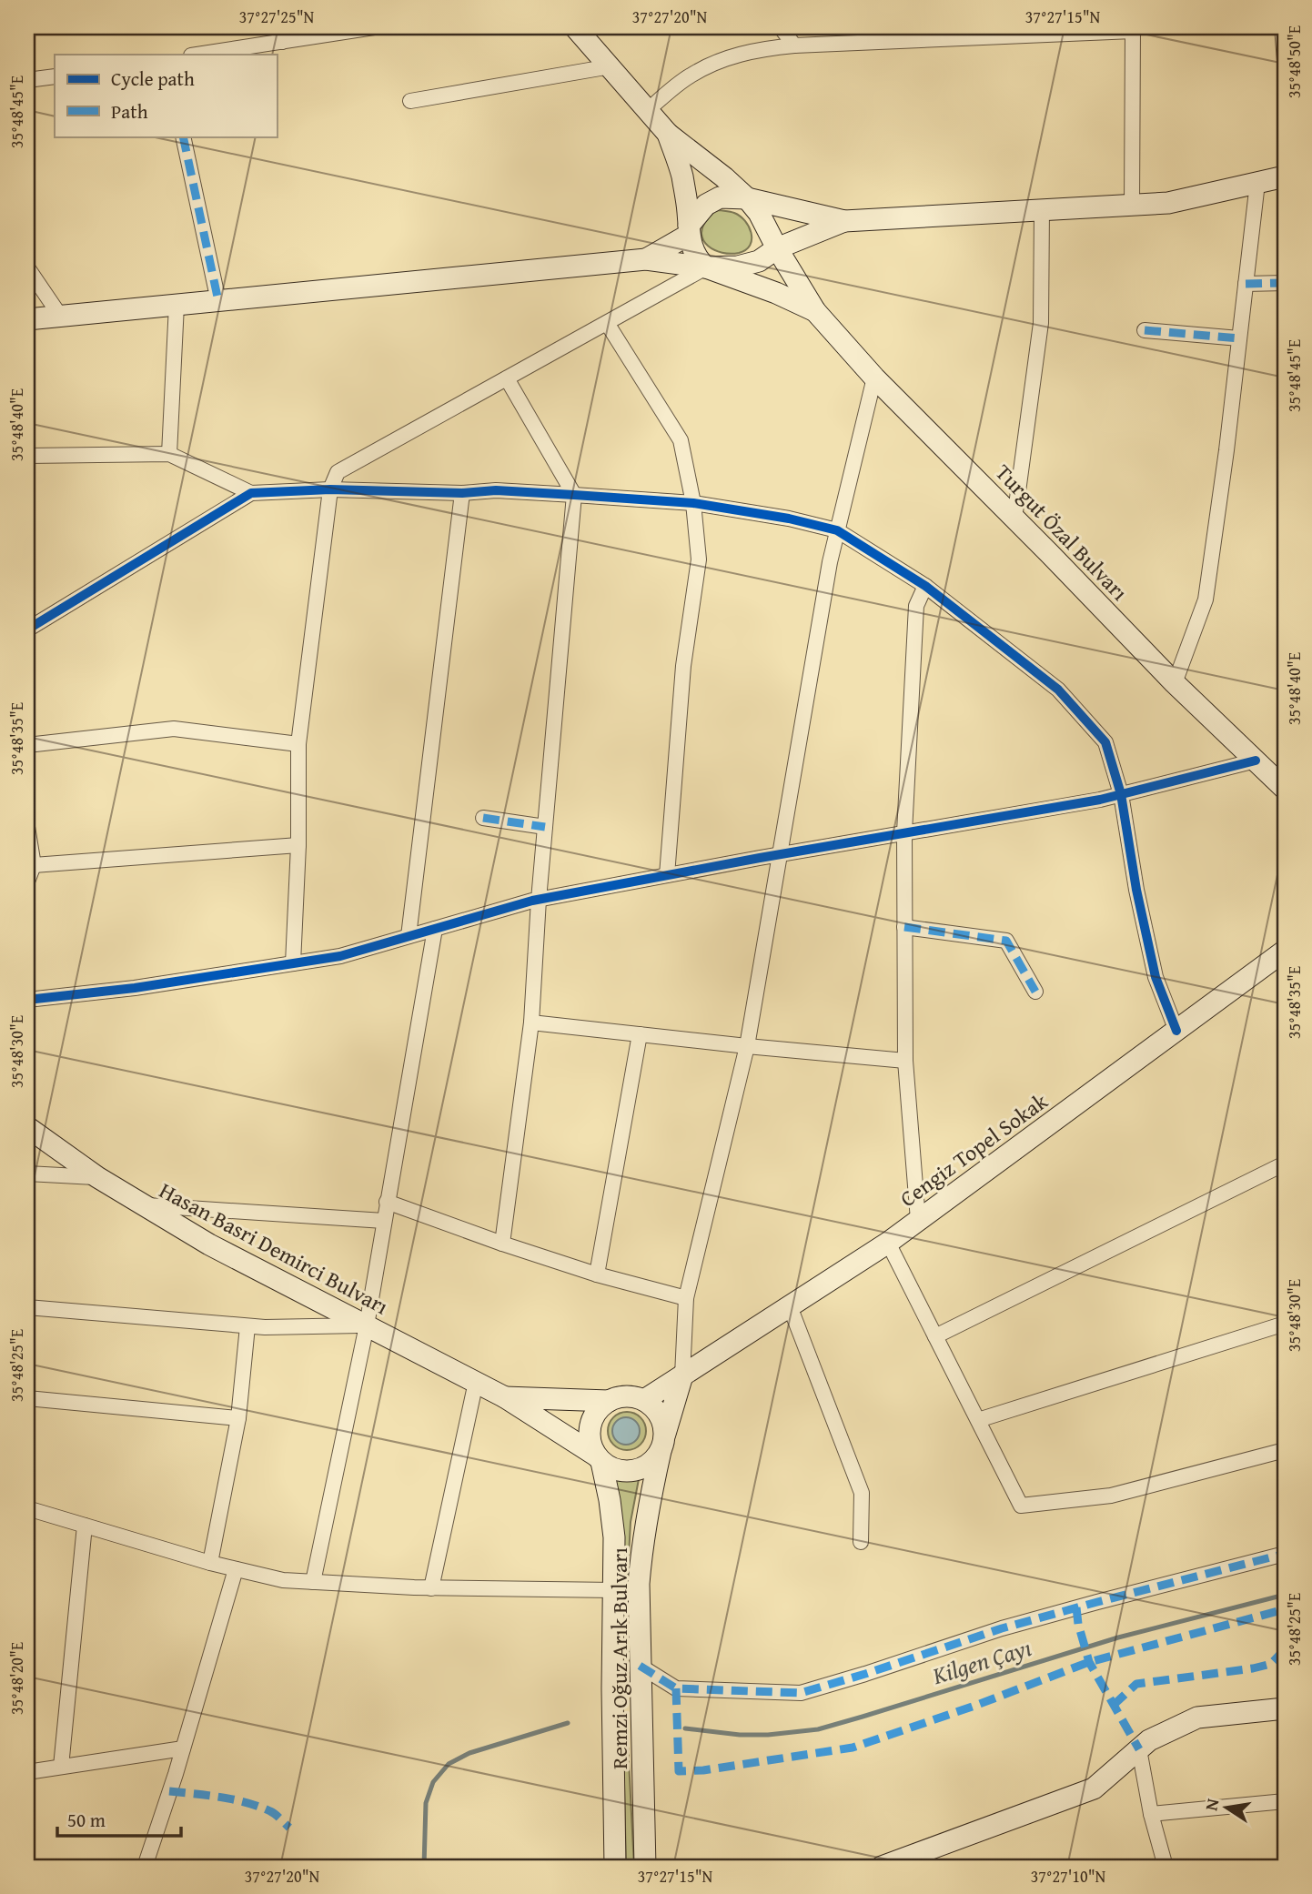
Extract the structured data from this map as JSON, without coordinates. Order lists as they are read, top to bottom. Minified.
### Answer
{"streets":{"main road":["Turgut Özal Bulvarı","Cengiz Topel Sokak","Hasan Basri Demirci Bulvarı","Remzi Oğuz Arık Bulvarı"]},"crossings":[["Cengiz Topel Sokak","Hasan Basri Demirci Bulvarı"],["Cengiz Topel Sokak","Remzi Oğuz Arık Bulvarı"],["Hasan Basri Demirci Bulvarı","Remzi Oğuz Arık Bulvarı"]],"water":["Kilgen Çayı"],"legend":["Cycle path","Path"],"scale_bar":"50 m","north":"left","coordinates":["37°27'25\"N","37°27'20\"N","37°27'15\"N","35°48'50\"E","35°48'45\"E","35°48'40\"E","35°48'35\"E","35°48'30\"E","35°48'25\"E","35°48'20\"E","37°27'10\"N"]}
